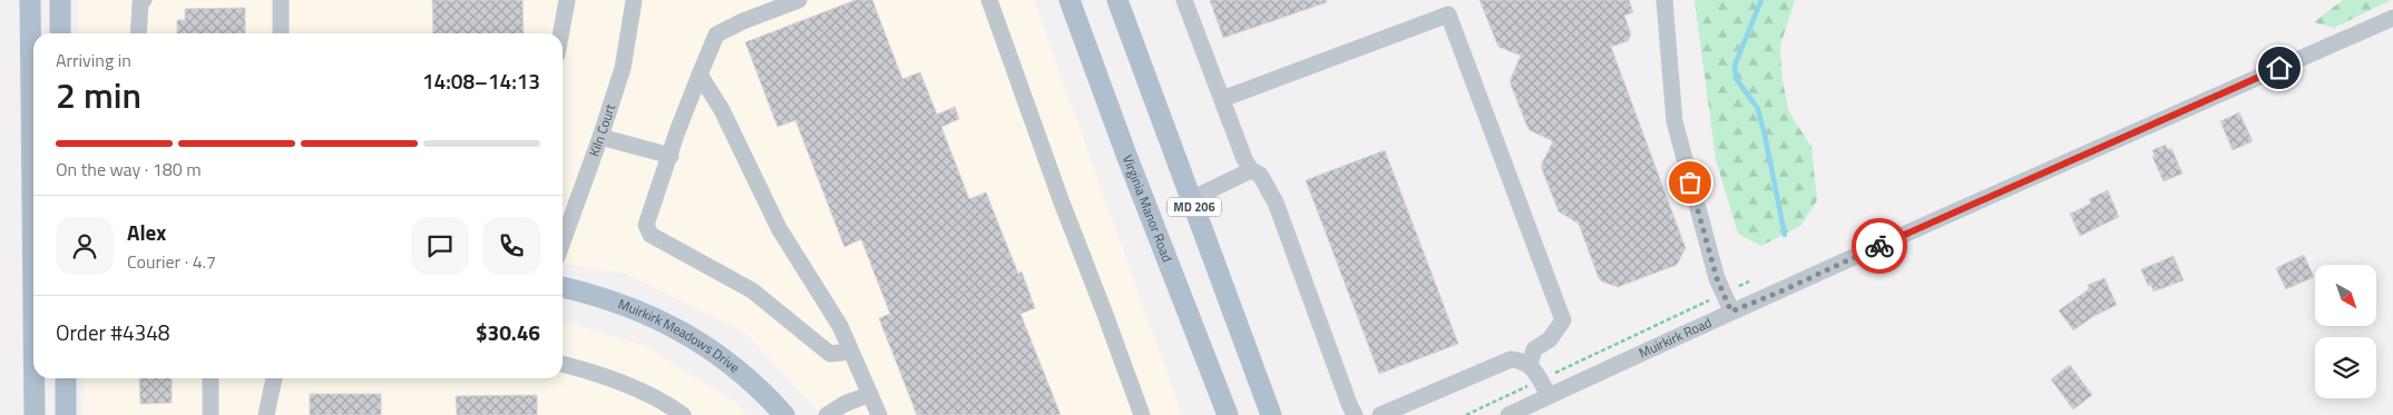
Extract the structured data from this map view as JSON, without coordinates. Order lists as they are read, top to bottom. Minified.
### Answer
{"streets":{"main road":["MD 206","Virginia Manor Road","Muirkirk Meadows Drive"],"street":["Kiln Court","Muirkirk Road"]},"north":"bottom right","page":{"heading":["2 min","Arriving in","14:08–14:13"],"panel":["Alex","Courier · 4.7","Order #4348","$30.46"],"bar":"On the way · 180 m"}}
